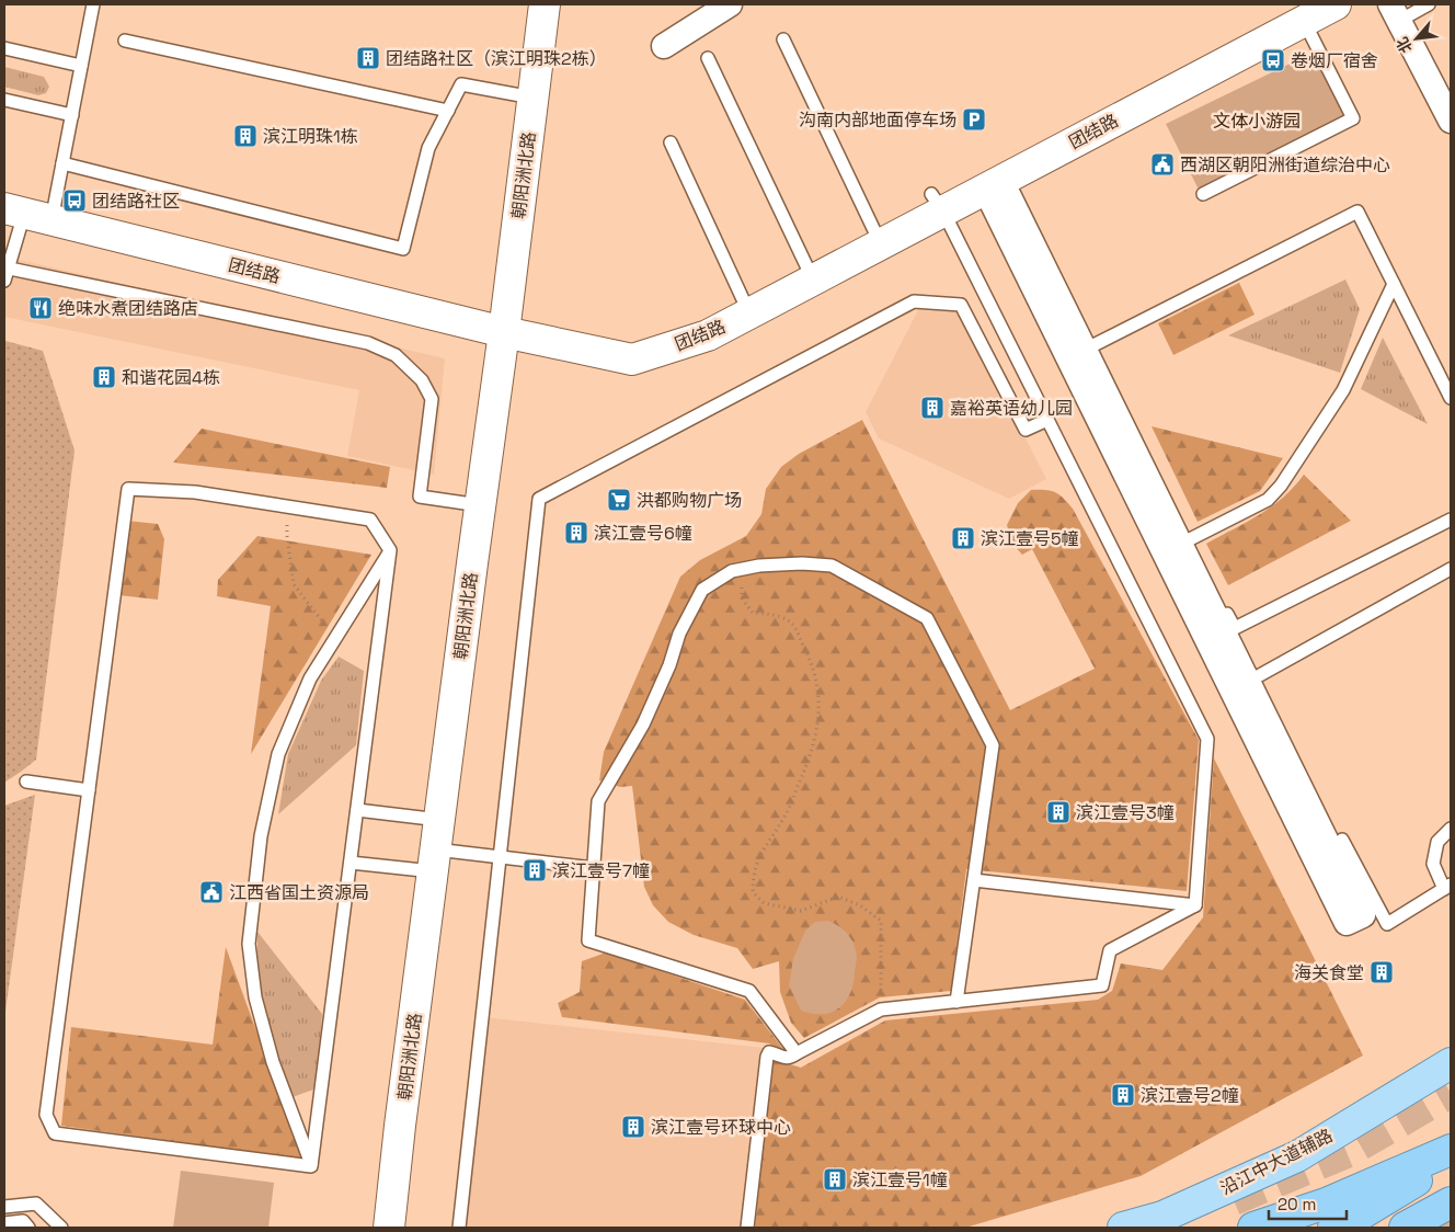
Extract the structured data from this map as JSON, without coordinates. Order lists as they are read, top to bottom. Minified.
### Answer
{"streets":{"main road":["沿江中大道辅路"],"street":["团结路","朝阳洲北路"]},"crossings":[["团结路","朝阳洲北路"]],"parks":["文体小游园"],"places":{"building":["团结路社区（滨江明珠2栋）","滨江明珠1栋","和谐花园4栋","嘉裕英语幼儿园","滨江壹号6幢","滨江壹号5幢","滨江壹号3幢","滨江壹号7幢","海关食堂","滨江壹号2幢","滨江壹号环球中心","滨江壹号1幢"],"bus stop":["卷烟厂宿舍","团结路社区"],"parking":["沟南内部地面停车场"],"public building":["西湖区朝阳洲街道综治中心","江西省国土资源局"],"restaurant":["绝味水煮团结路店"],"supermarket":["洪都购物广场"]},"scale_bar":"20 m","north":"bottom left"}
